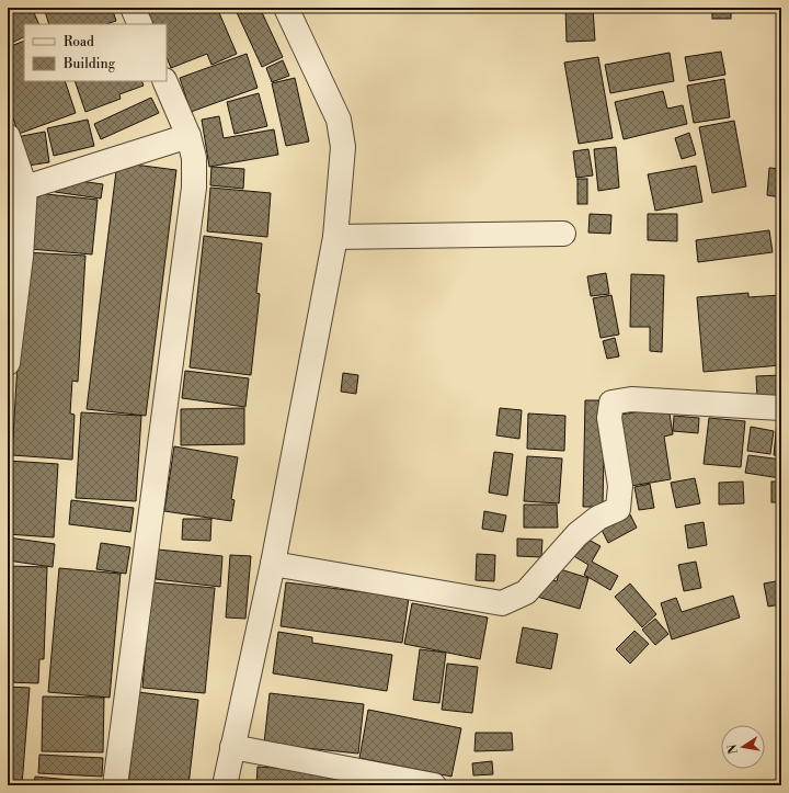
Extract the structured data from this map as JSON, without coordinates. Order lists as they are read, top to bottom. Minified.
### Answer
{"legend":["Road","Building"],"north":"left"}
